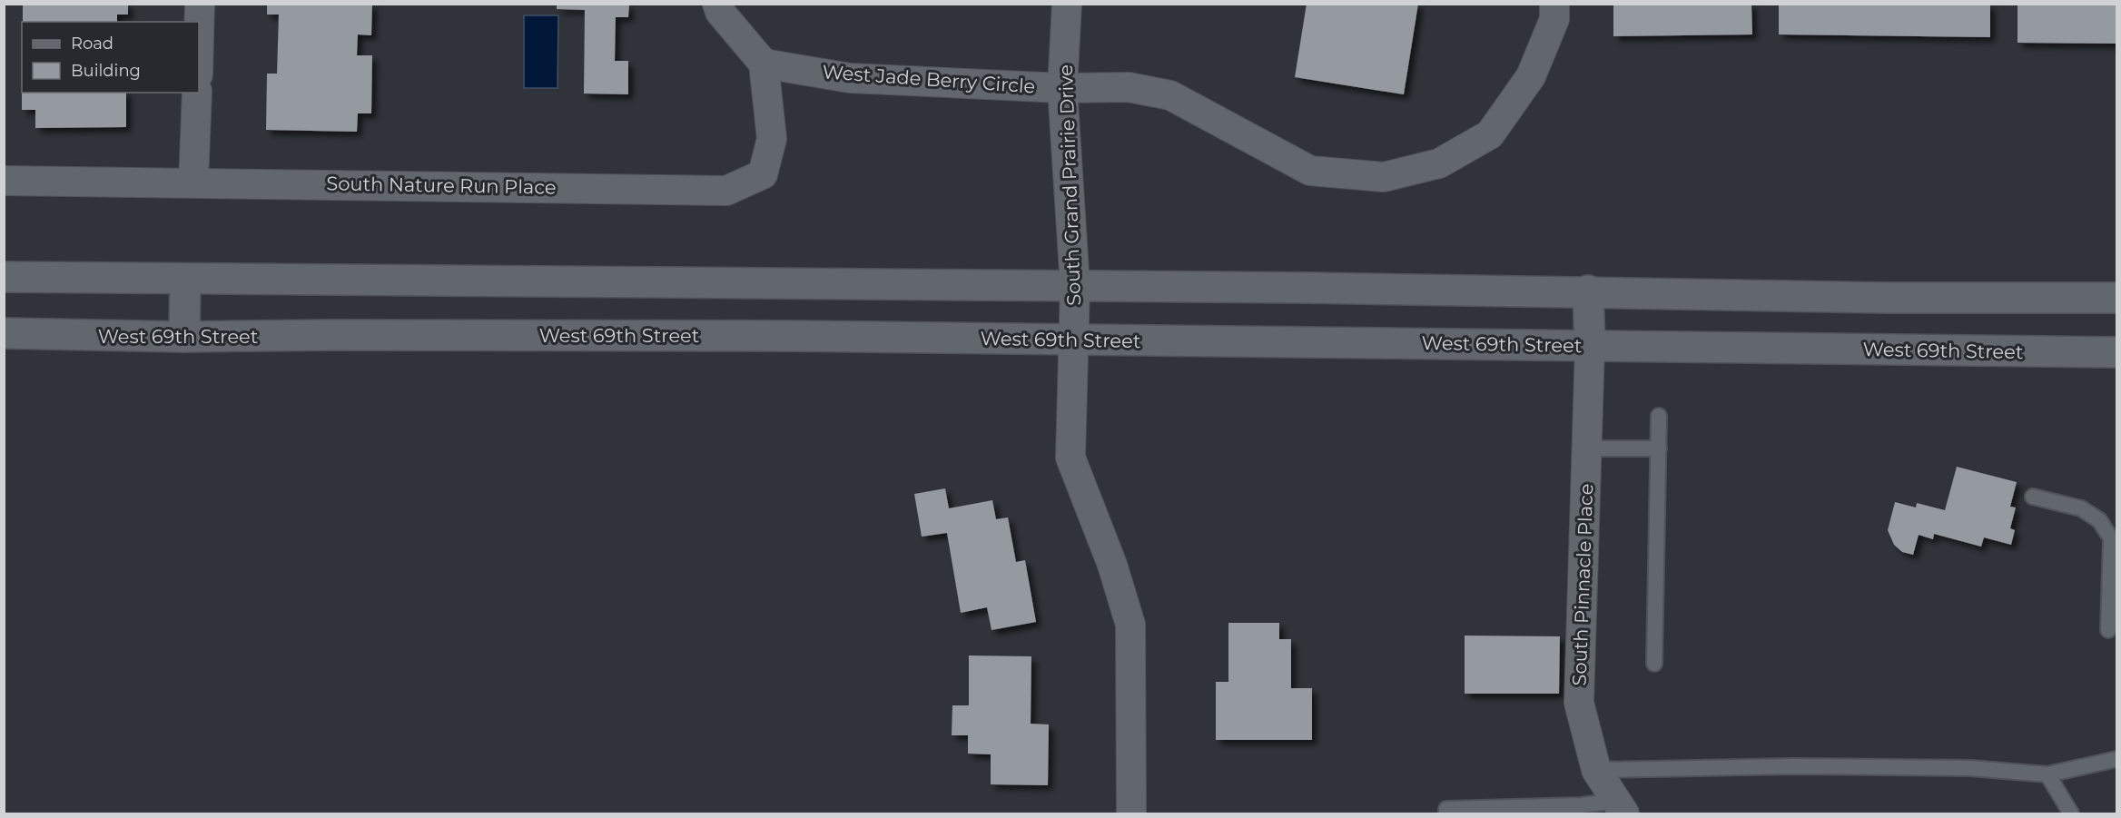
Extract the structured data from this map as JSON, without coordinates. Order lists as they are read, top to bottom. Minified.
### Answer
{"streets":{"main road":["West 69th Street"],"street":["West Jade Berry Circle","South Nature Run Place","South Grand Prairie Drive","South Pinnacle Place"]},"crossings":[["West Jade Berry Circle","South Nature Run Place"],["West Jade Berry Circle","South Grand Prairie Drive"],["South Grand Prairie Drive","West 69th Street"],["West 69th Street","South Pinnacle Place"]],"legend":["Road","Building"]}
